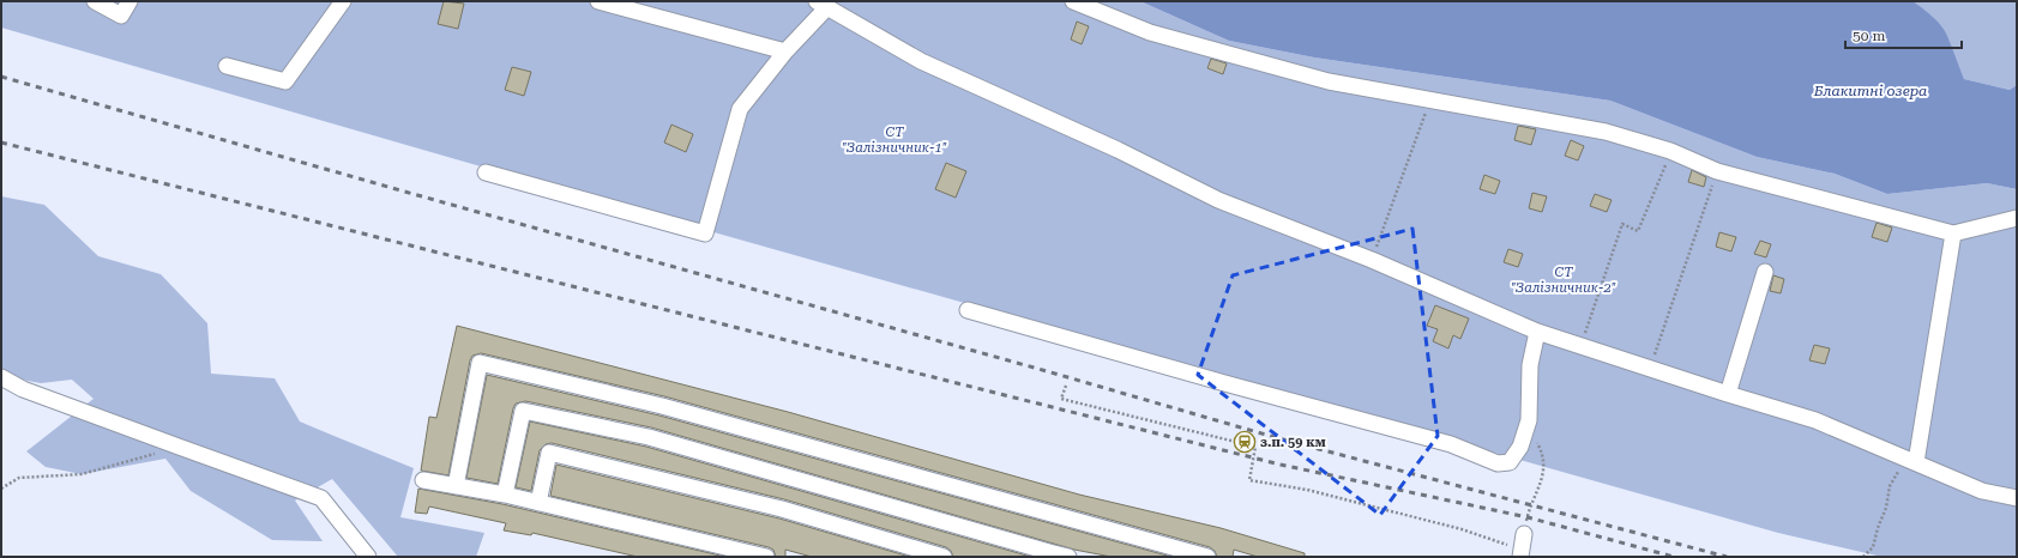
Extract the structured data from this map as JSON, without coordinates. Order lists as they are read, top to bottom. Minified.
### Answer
{"water":["Блакитні озера"],"parks":["СТ \"Залізничник-1\"","СТ \"Залізничник-2\""],"places":{"station":["з.п. 59 км"]},"scale_bar":"50 m"}
